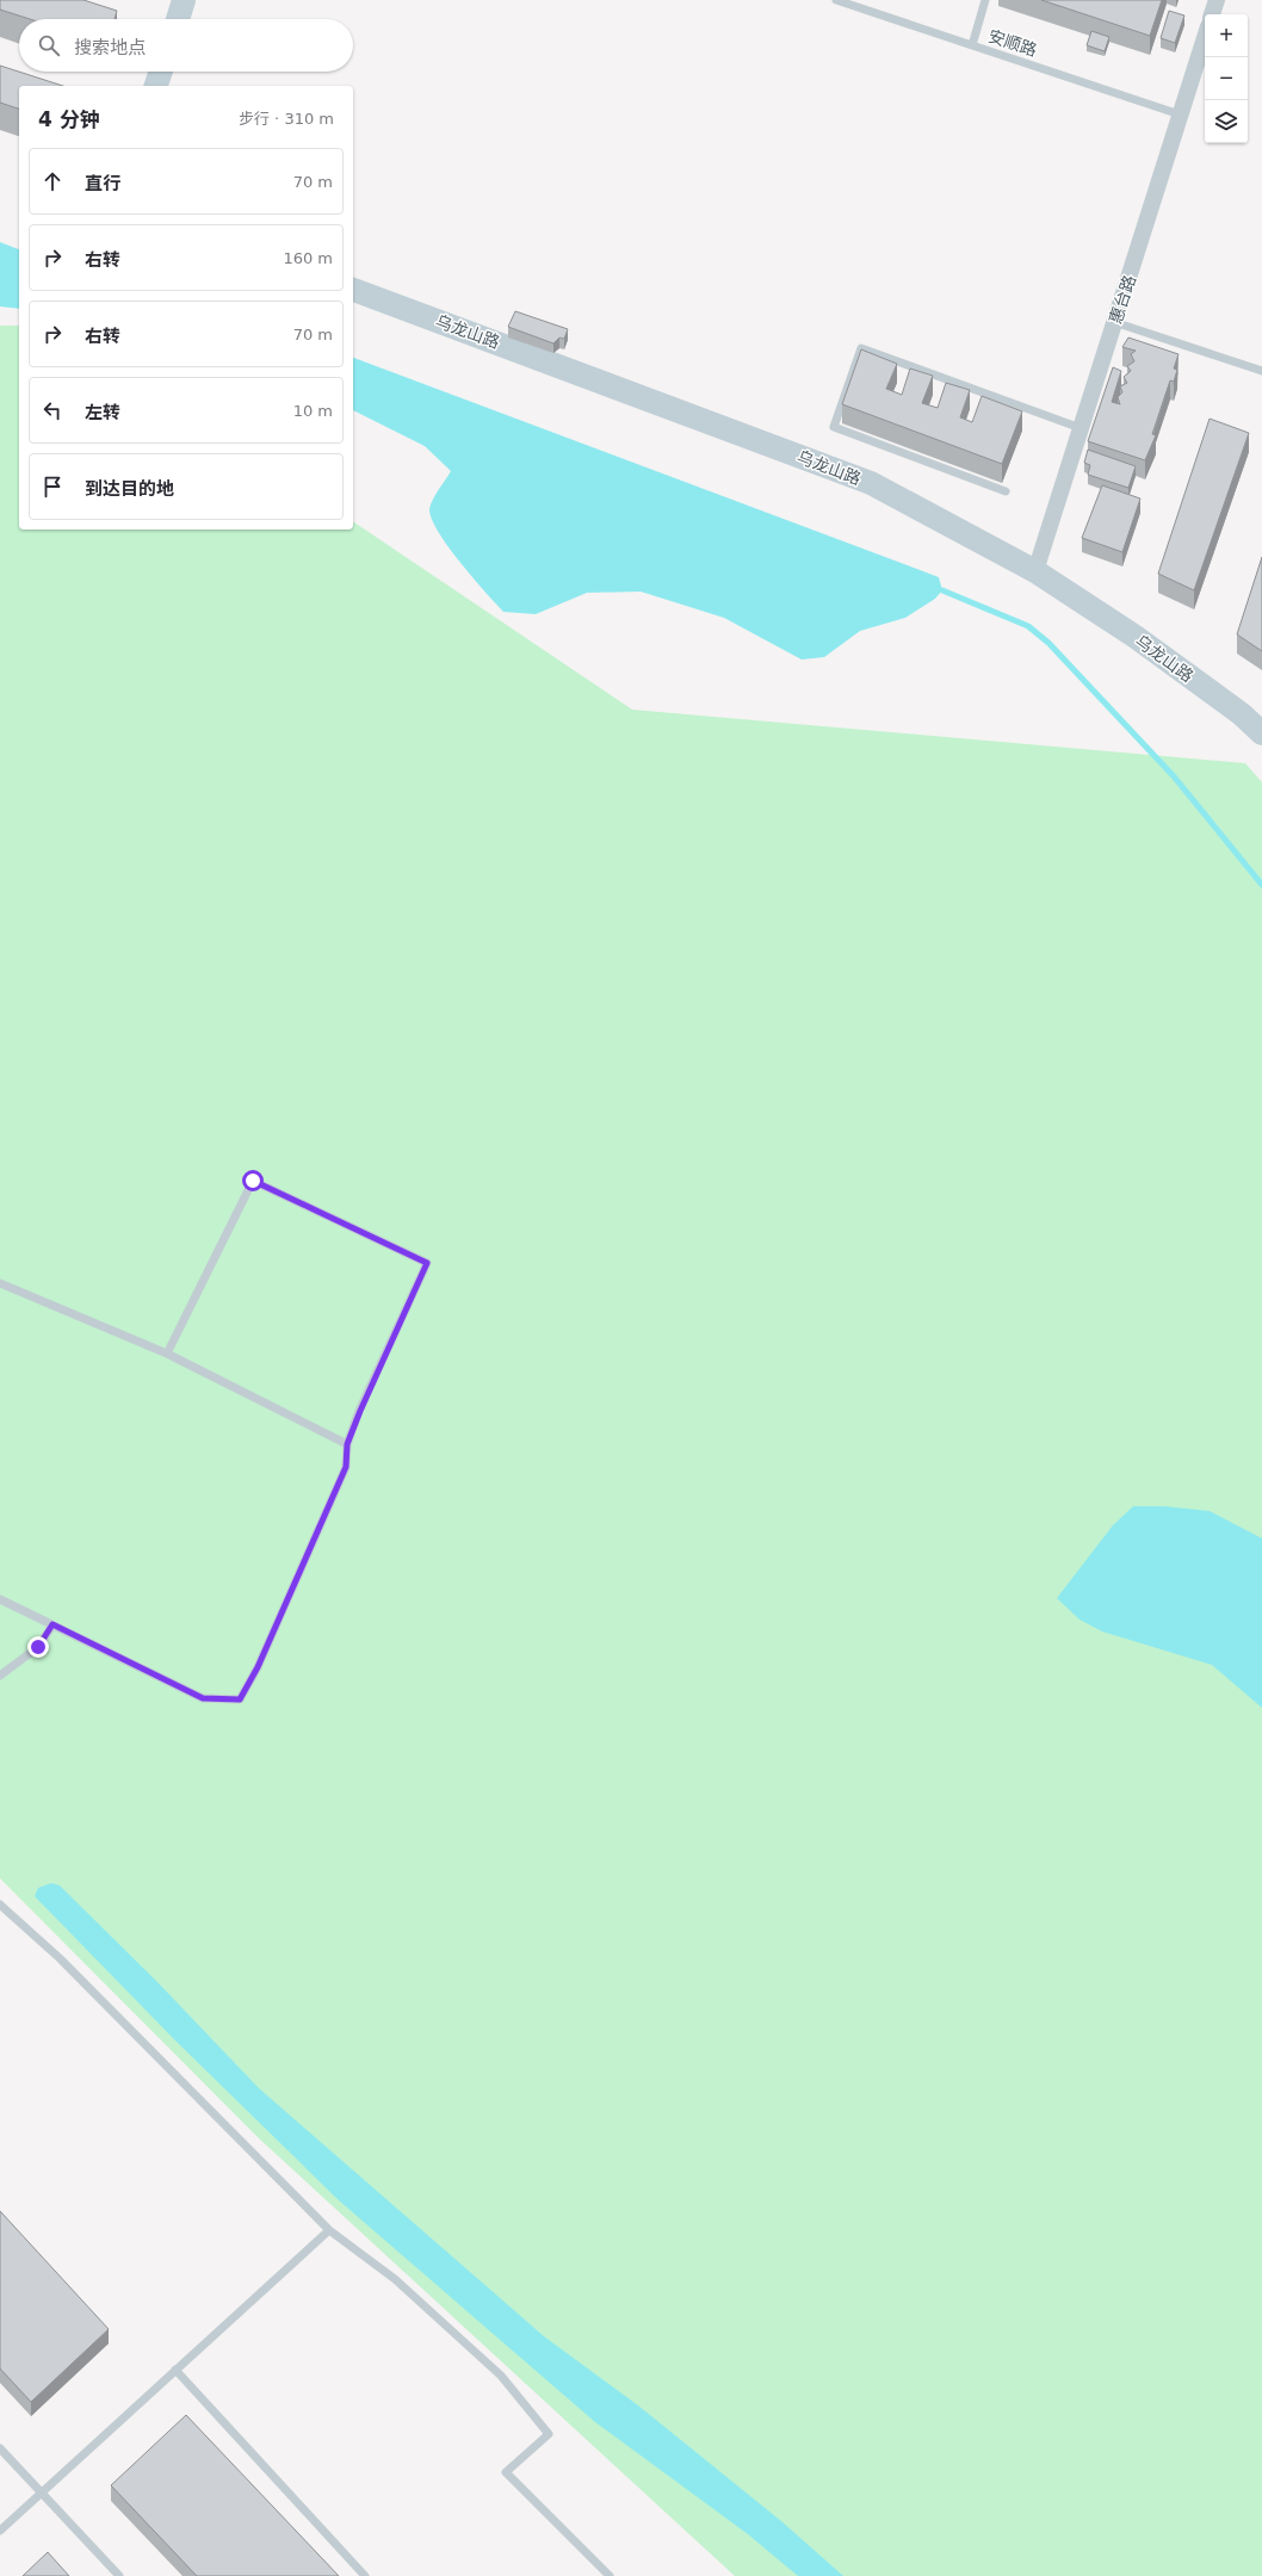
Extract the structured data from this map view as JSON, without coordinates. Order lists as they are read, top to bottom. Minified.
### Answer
{"streets":{"street":["惠台路","乌龙山路"],"lane":["安顺路"]},"crossings":[["安顺路","惠台路"],["惠台路","乌龙山路"]],"page":{"map_buttons":["+","−"],"search":"搜索地点","heading":["4 分钟","步行 · 310 m"],"list":[["直行","70 m"],["右转","160 m"],["右转","70 m"],["左转","10 m"],"到达目的地"]}}
